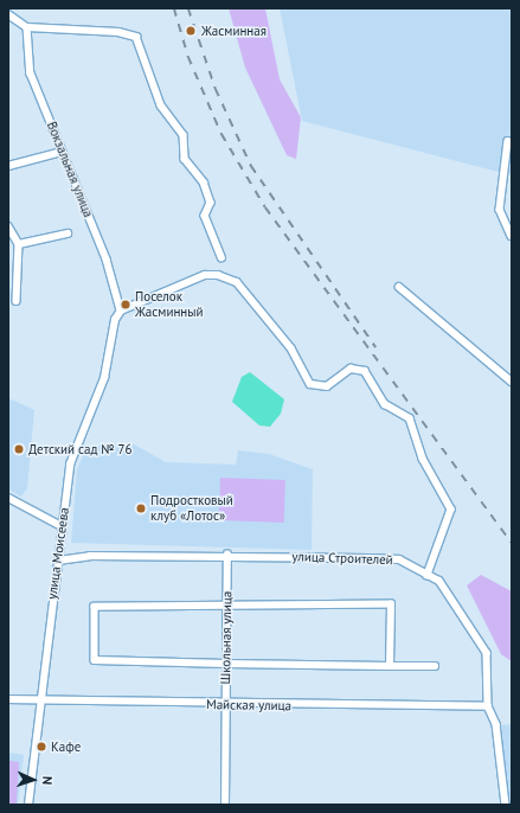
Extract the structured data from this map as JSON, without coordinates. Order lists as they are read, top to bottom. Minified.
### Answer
{"streets":{"street":["Вокзальная улица","улица Моисеева","улица Строителей","Школьная улица","Майская улица"]},"crossings":[["Вокзальная улица","улица Моисеева"],["улица Моисеева","улица Строителей"],["улица Моисеева","Майская улица"],["улица Строителей","Школьная улица"],["улица Строителей","Майская улица"],["Школьная улица","Майская улица"]],"places":["Жасминная","Поселок Жасминный","Детский сад № 76","Подростковый клуб «Лотос»","Кафе"],"north":"right"}
